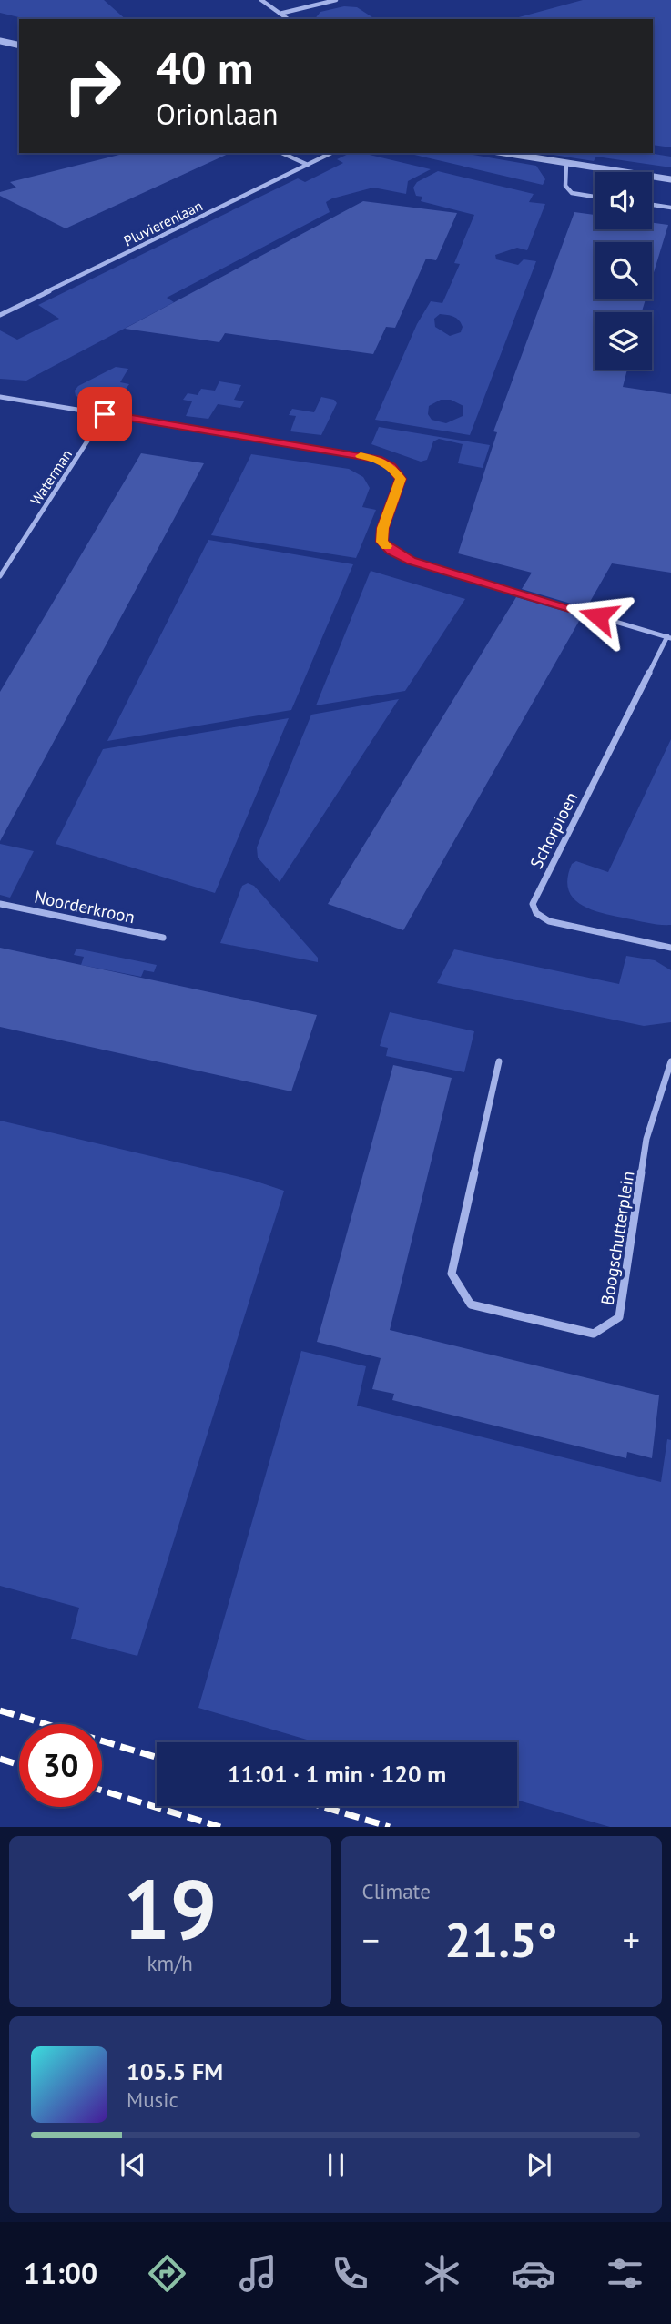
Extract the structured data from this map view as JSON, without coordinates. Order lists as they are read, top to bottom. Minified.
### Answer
{"streets":{"street":["Pluvierenlaan","Waterman","Schorpioen","Noorderkroon","Boogschutterplein"]},"crossings":[["Waterman","Schorpioen"]],"page":{"turn":["40 m","Orionlaan"],"limit":"30","trip":"11:01 · 1 min · 120 m","tile":[["19","km/h"],"Climate"],"heat":["−","21.5°","+"],"song":["105.5 FM","Music"],"tabs":"11:00"}}
